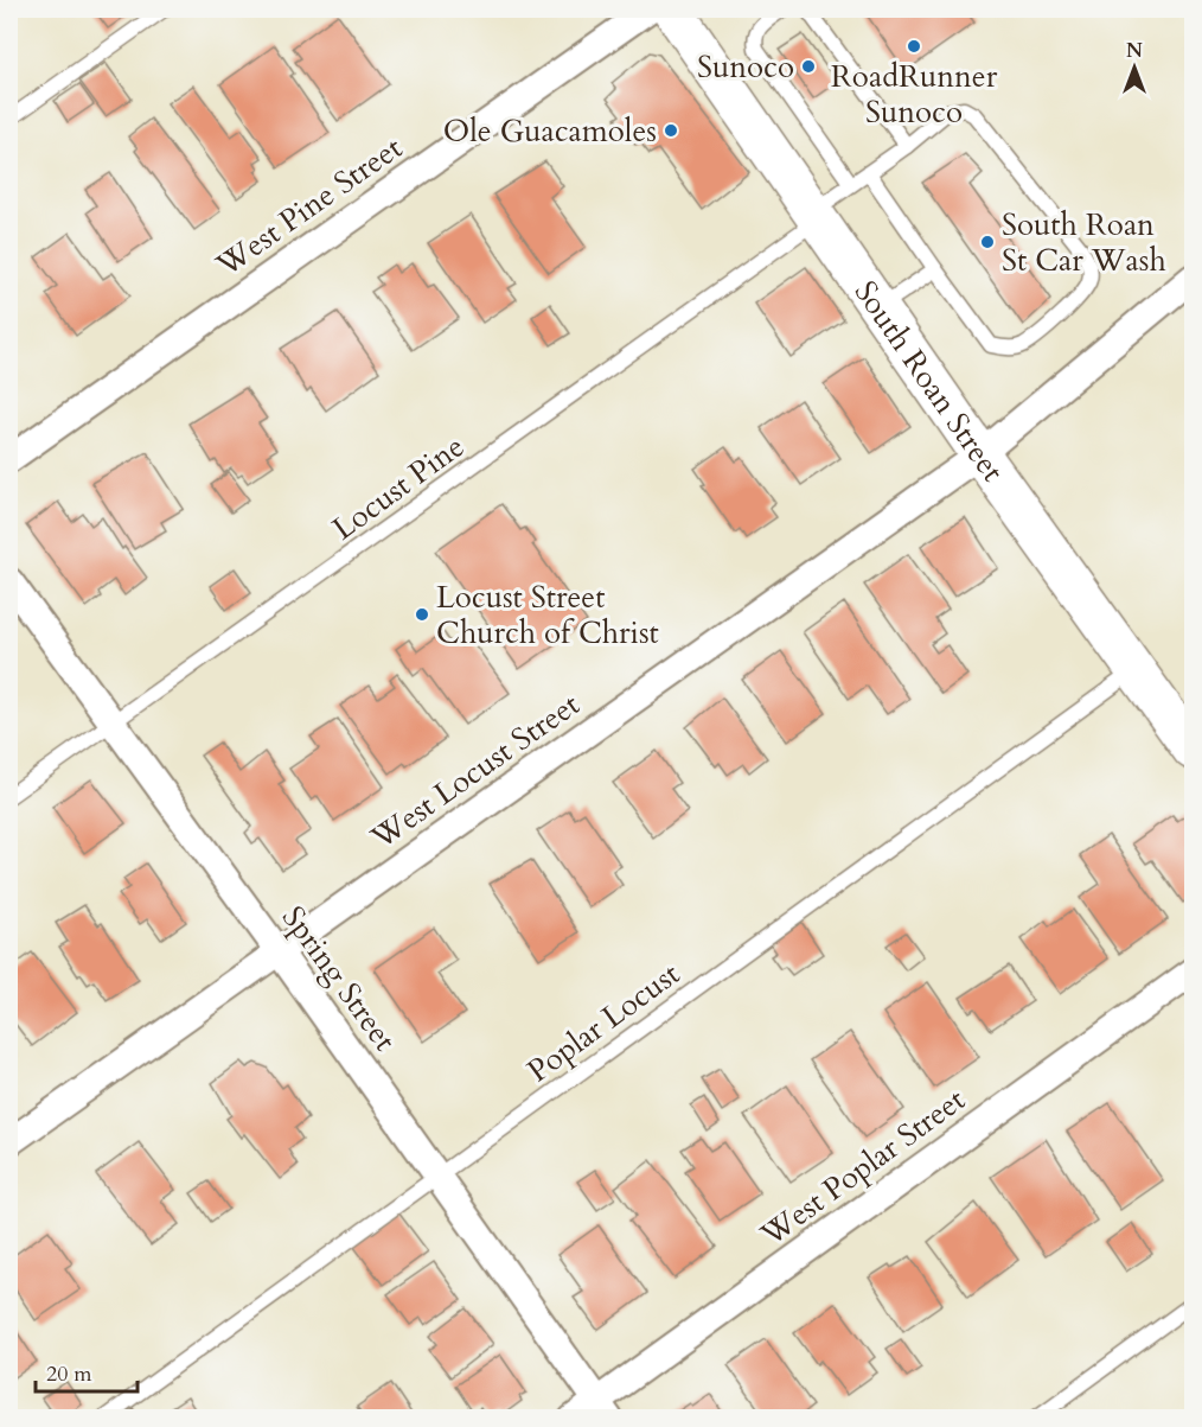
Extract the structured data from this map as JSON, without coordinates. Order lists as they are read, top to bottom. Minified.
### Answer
{"streets":{"main road":["South Roan Street"],"street":["West Pine Street","West Locust Street","Spring Street","West Poplar Street"],"lane":["Locust Pine","Poplar Locust"]},"crossings":[["South Roan Street","Locust Pine"],["South Roan Street","West Locust Street"],["South Roan Street","Poplar Locust"],["Locust Pine","Spring Street"],["West Locust Street","Spring Street"],["Spring Street","Poplar Locust"],["Spring Street","West Poplar Street"]],"places":["RoadRunner Sunoco","Sunoco","Ole Guacamoles","South Roan St Car Wash","Locust Street Church of Christ"],"scale_bar":"20 m","north":"top"}
